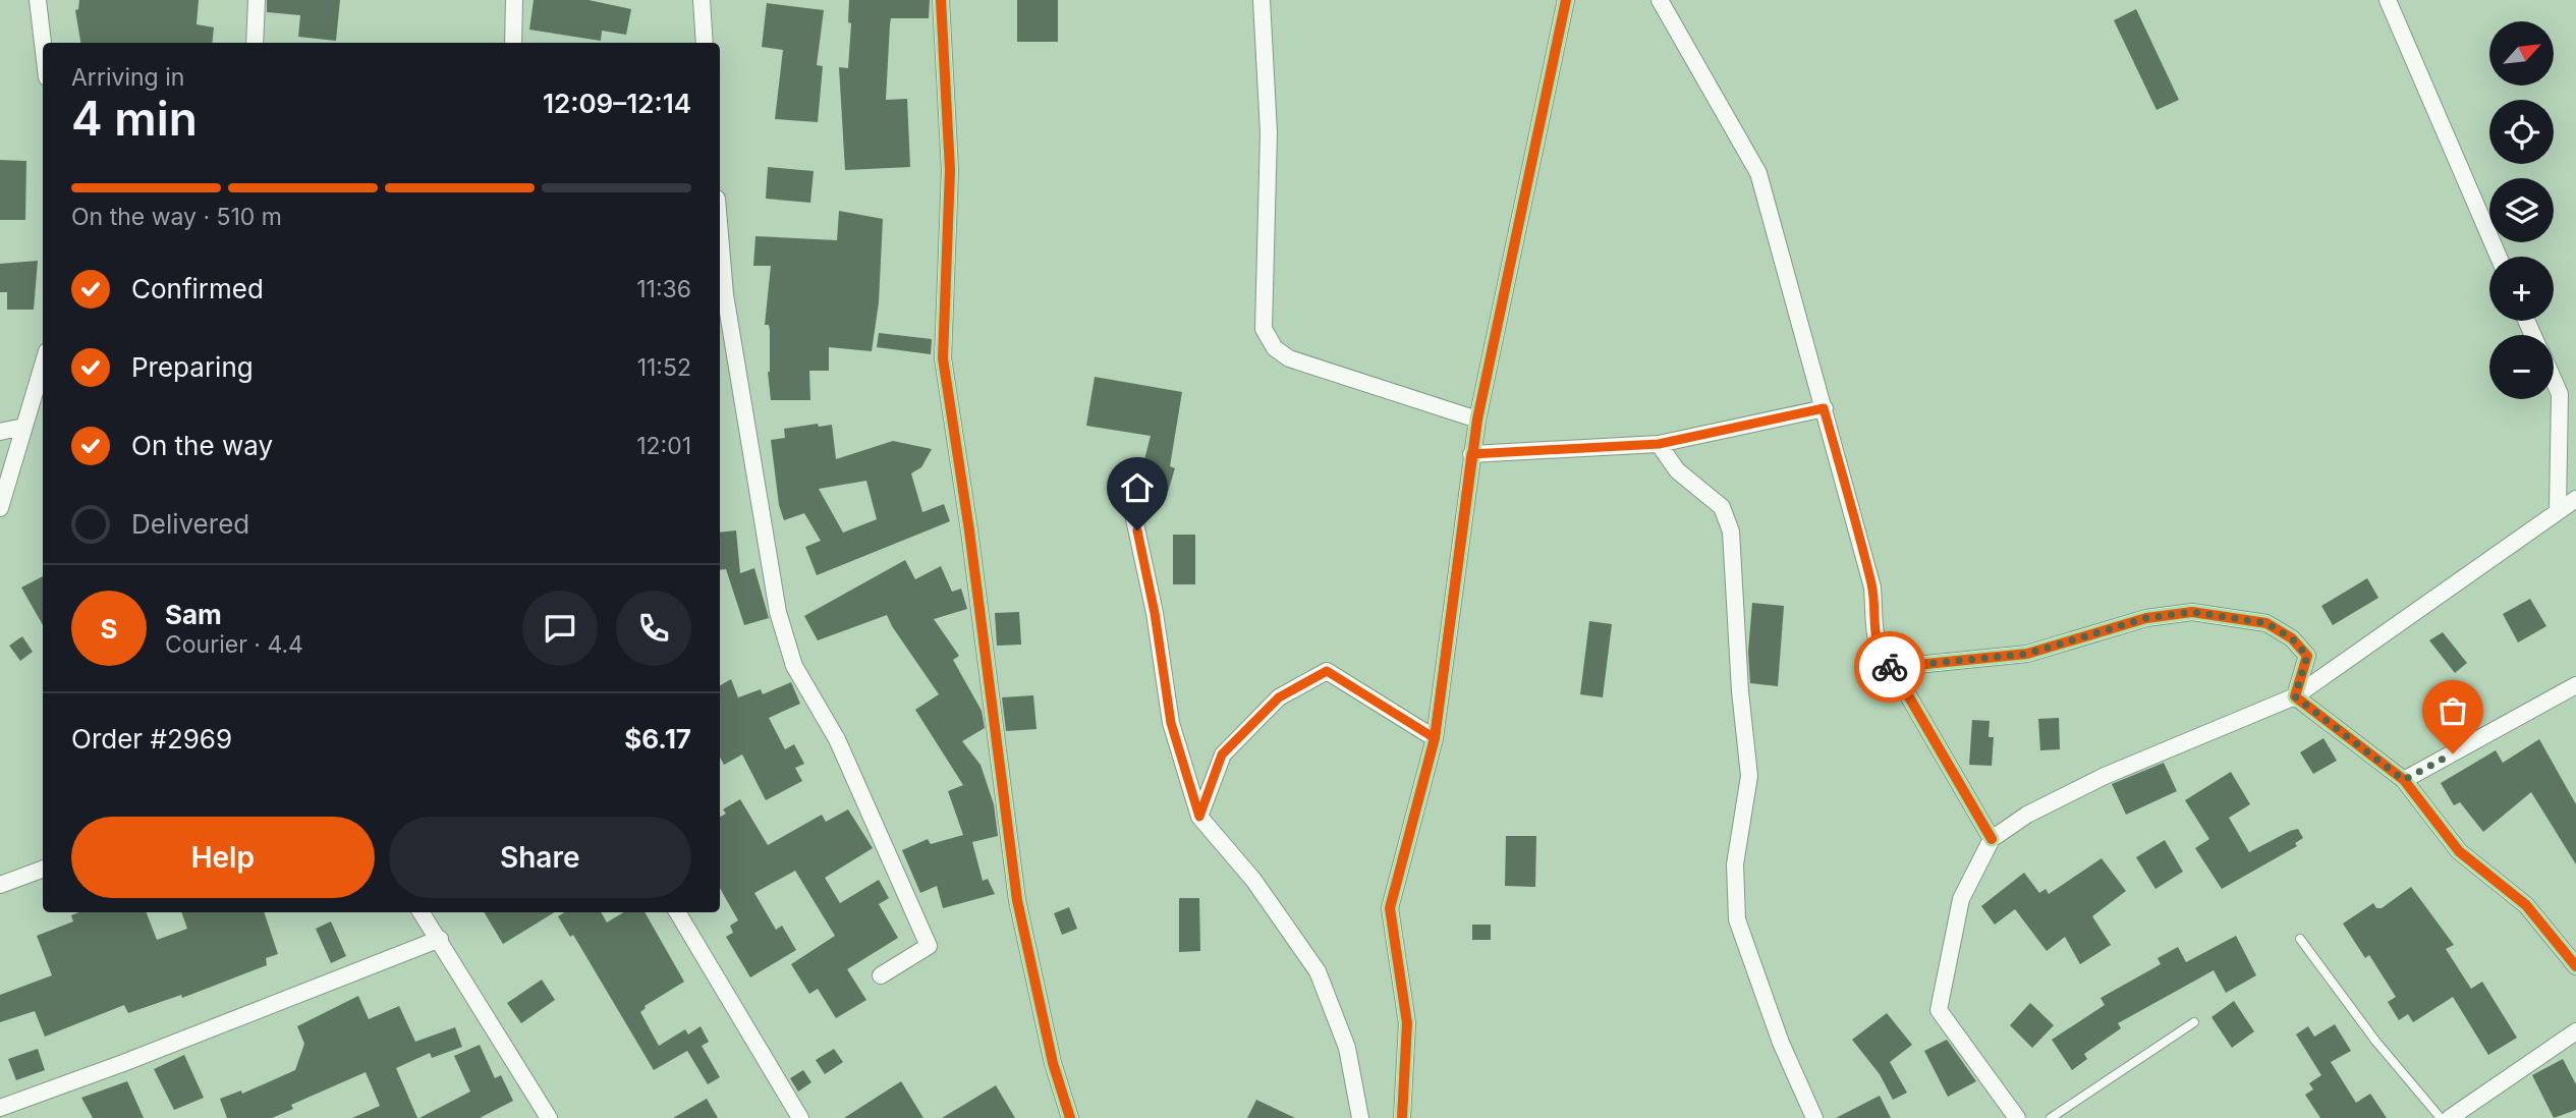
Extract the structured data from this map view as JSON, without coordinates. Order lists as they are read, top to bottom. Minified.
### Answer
{"north":"top right","page":{"map_buttons":["+","−"],"heading":["4 min","Arriving in","12:09–12:14"],"panel":["Sam","Courier · 4.4","Order #2969","$6.17"],"bar":"On the way · 510 m","list":[["Confirmed","11:36"],["Preparing","11:52"],["On the way","12:01"],"Delivered"],"round":"S","buttons":["Help","Share"]}}
